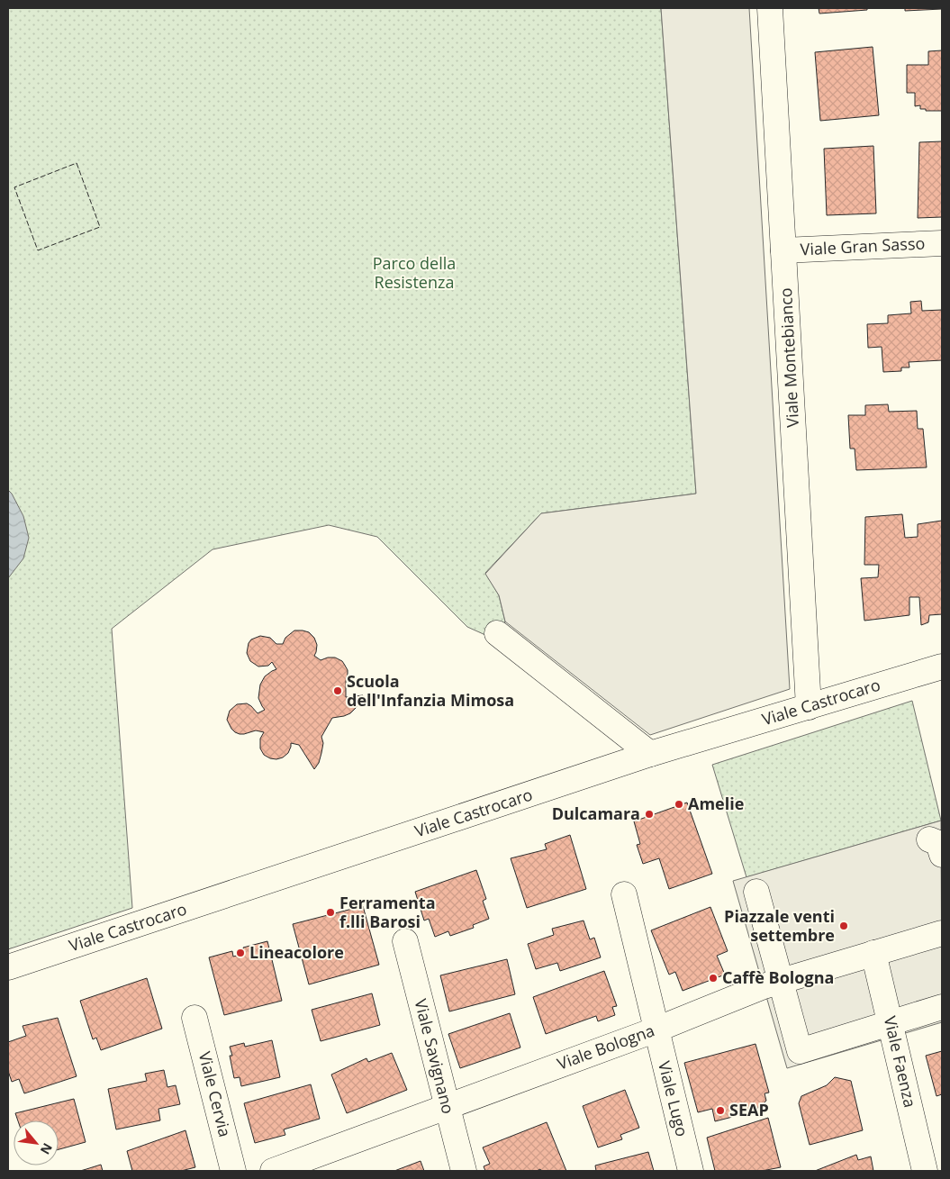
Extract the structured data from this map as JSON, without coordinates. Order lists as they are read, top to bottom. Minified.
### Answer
{"streets":{"street":["Viale Gran Sasso","Viale Montebianco","Viale Castrocaro","Viale Bologna","Viale Savignano","Viale Faenza","Viale Cervia","Viale Lugo"]},"crossings":[["Viale Gran Sasso","Viale Montebianco"],["Viale Montebianco","Viale Castrocaro"],["Viale Bologna","Viale Savignano"],["Viale Bologna","Viale Faenza"],["Viale Bologna","Viale Lugo"]],"parks":["Parco della Resistenza"],"places":["Scuola dell'Infanzia Mimosa","Amelie","Dulcamara","Ferramenta f.lli Barosi","Piazzale venti settembre","Lineacolore","Caffè Bologna","SEAP"],"north":"bottom right"}
